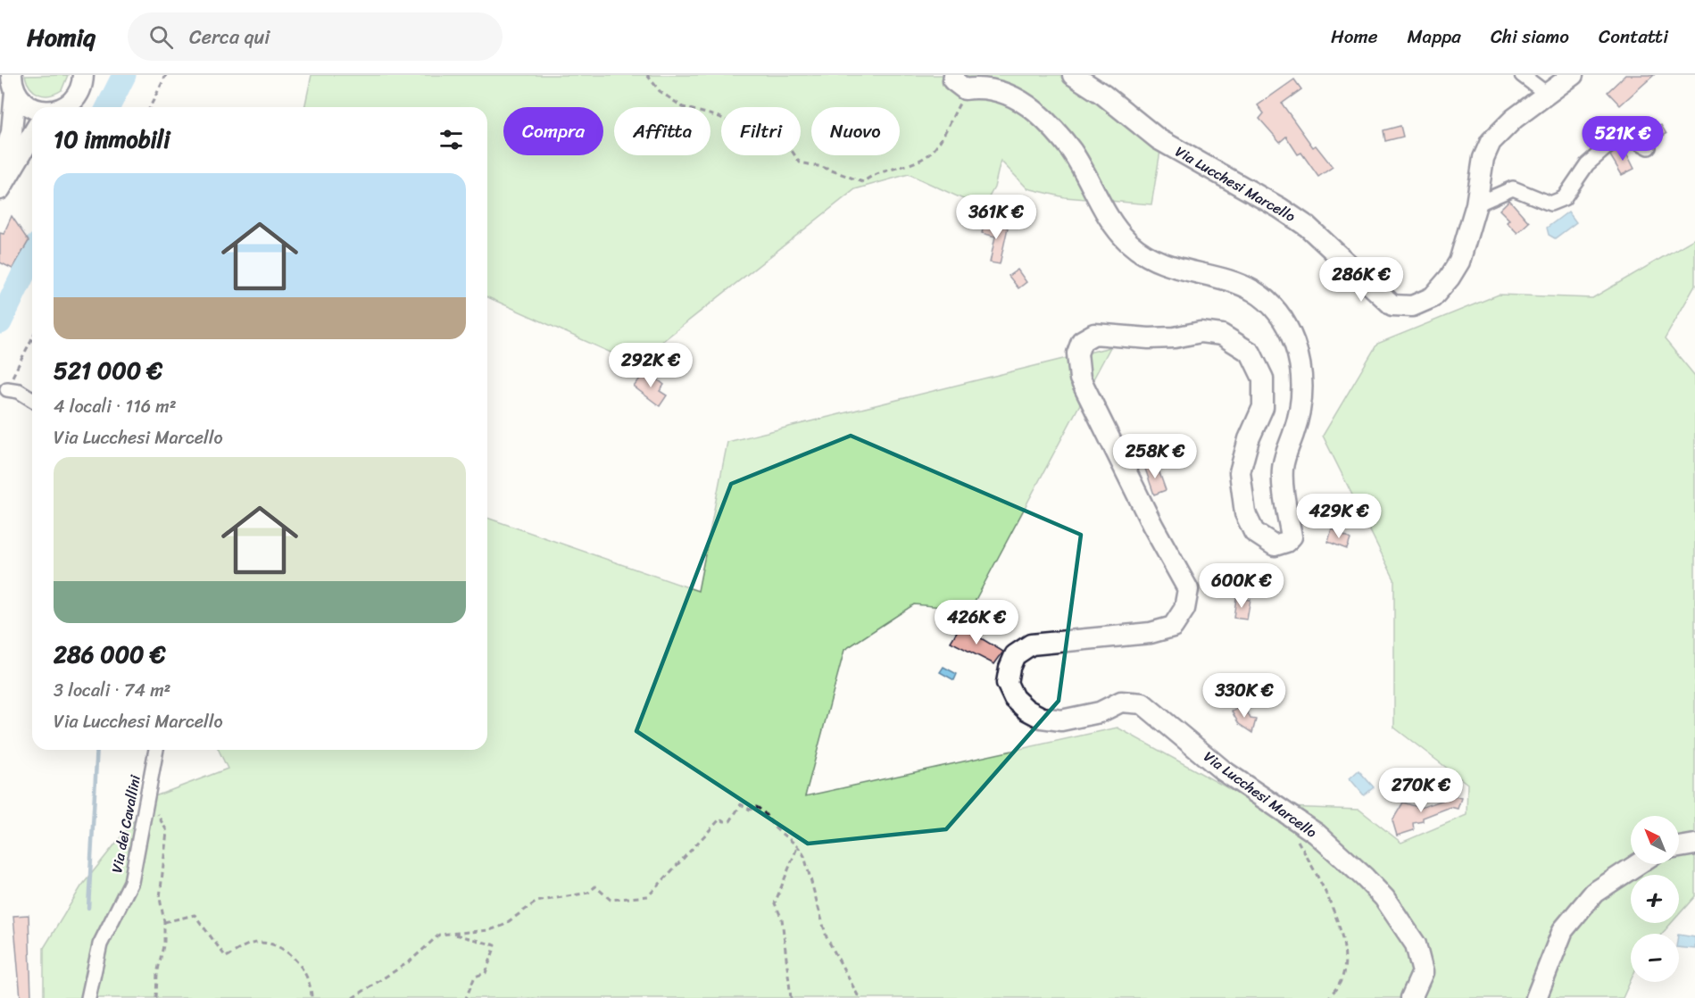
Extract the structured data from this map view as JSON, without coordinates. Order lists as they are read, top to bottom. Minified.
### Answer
{"streets":{"street":["Via Lucchesi Marcello","Via dei Cavallini"]},"north":"top left","page":{"header":"Homiq","search":"Cerca qui","nav":["Home","Mappa","Chi siamo","Contatti"],"chip":["Compra","Affitta","Filtri","Nuovo"],"heading":"10 immobili","price":["521K €","361K €","286K €","292K €","258K €","429K €","600K €","426K €","330K €","270K €"],"list":[{"name":"521 000 €","note":"4 locali · 116 m² · Via Lucchesi Marcello"},{"name":"286 000 €","note":"3 locali · 74 m² · Via Lucchesi Marcello"}],"map_buttons":["+","−"]}}
